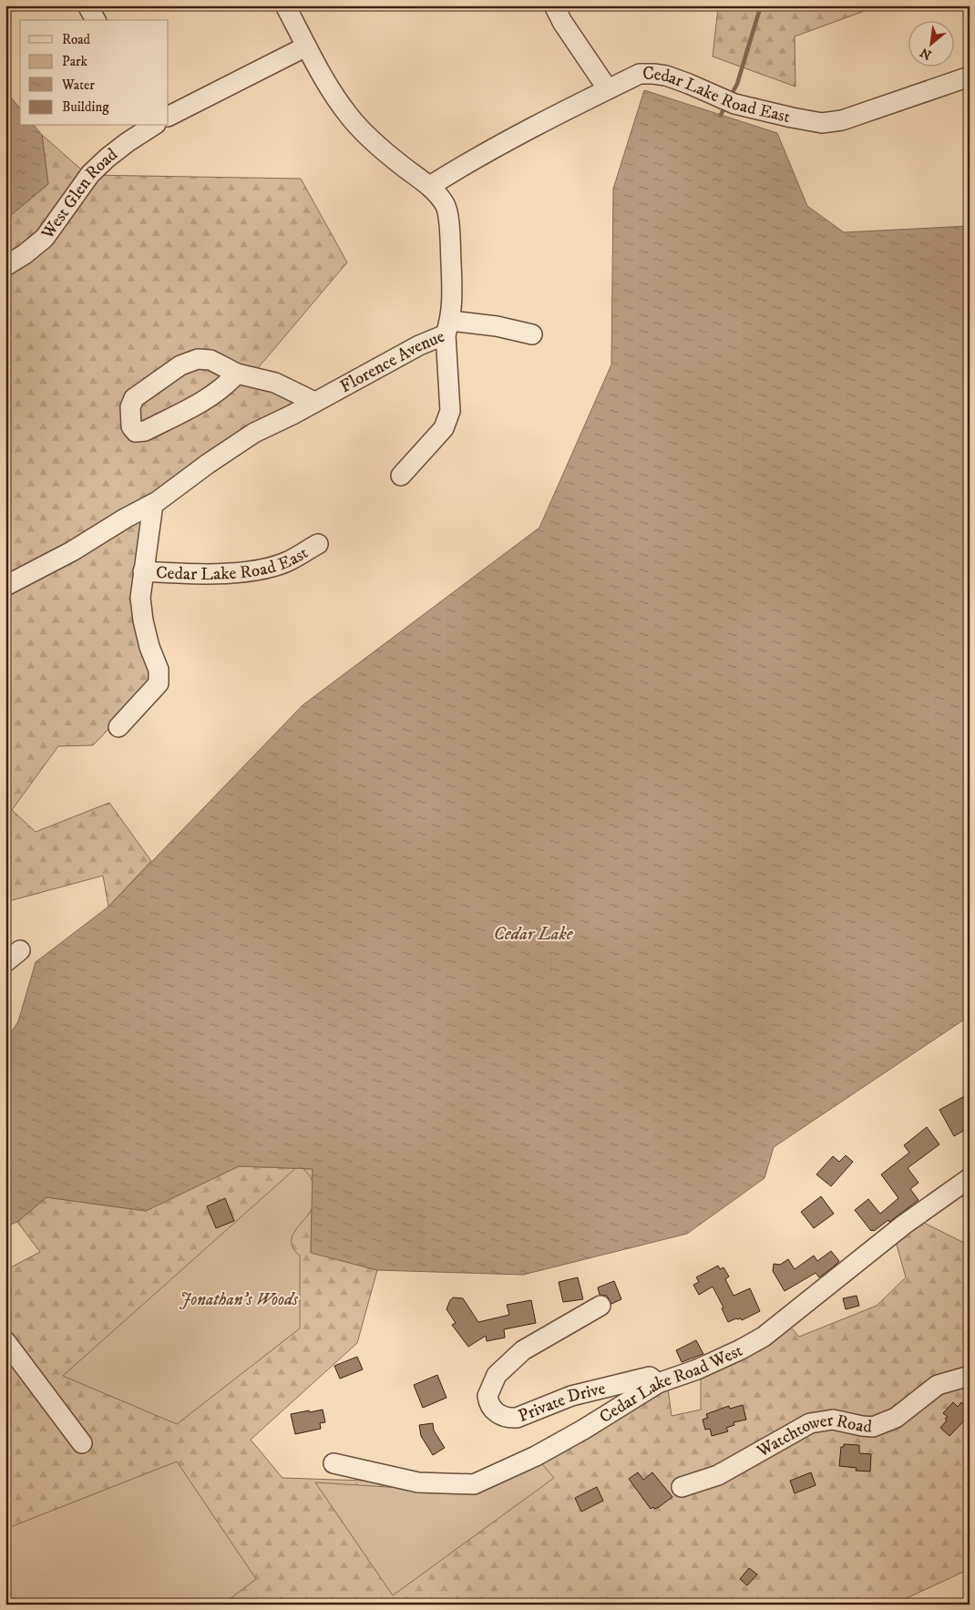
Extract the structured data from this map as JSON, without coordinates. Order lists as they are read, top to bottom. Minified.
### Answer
{"streets":{"street":["Cedar Lake Road East","West Glen Road","Florence Avenue","Cedar Lake Road West","Private Drive","Watchtower Road"]},"crossings":[["Cedar Lake Road East","Florence Avenue"],["Cedar Lake Road West","Private Drive"]],"water":["Cedar Lake"],"parks":["Jonathan's Woods"],"legend":["Road","Park","Water","Building"],"north":"bottom left"}
